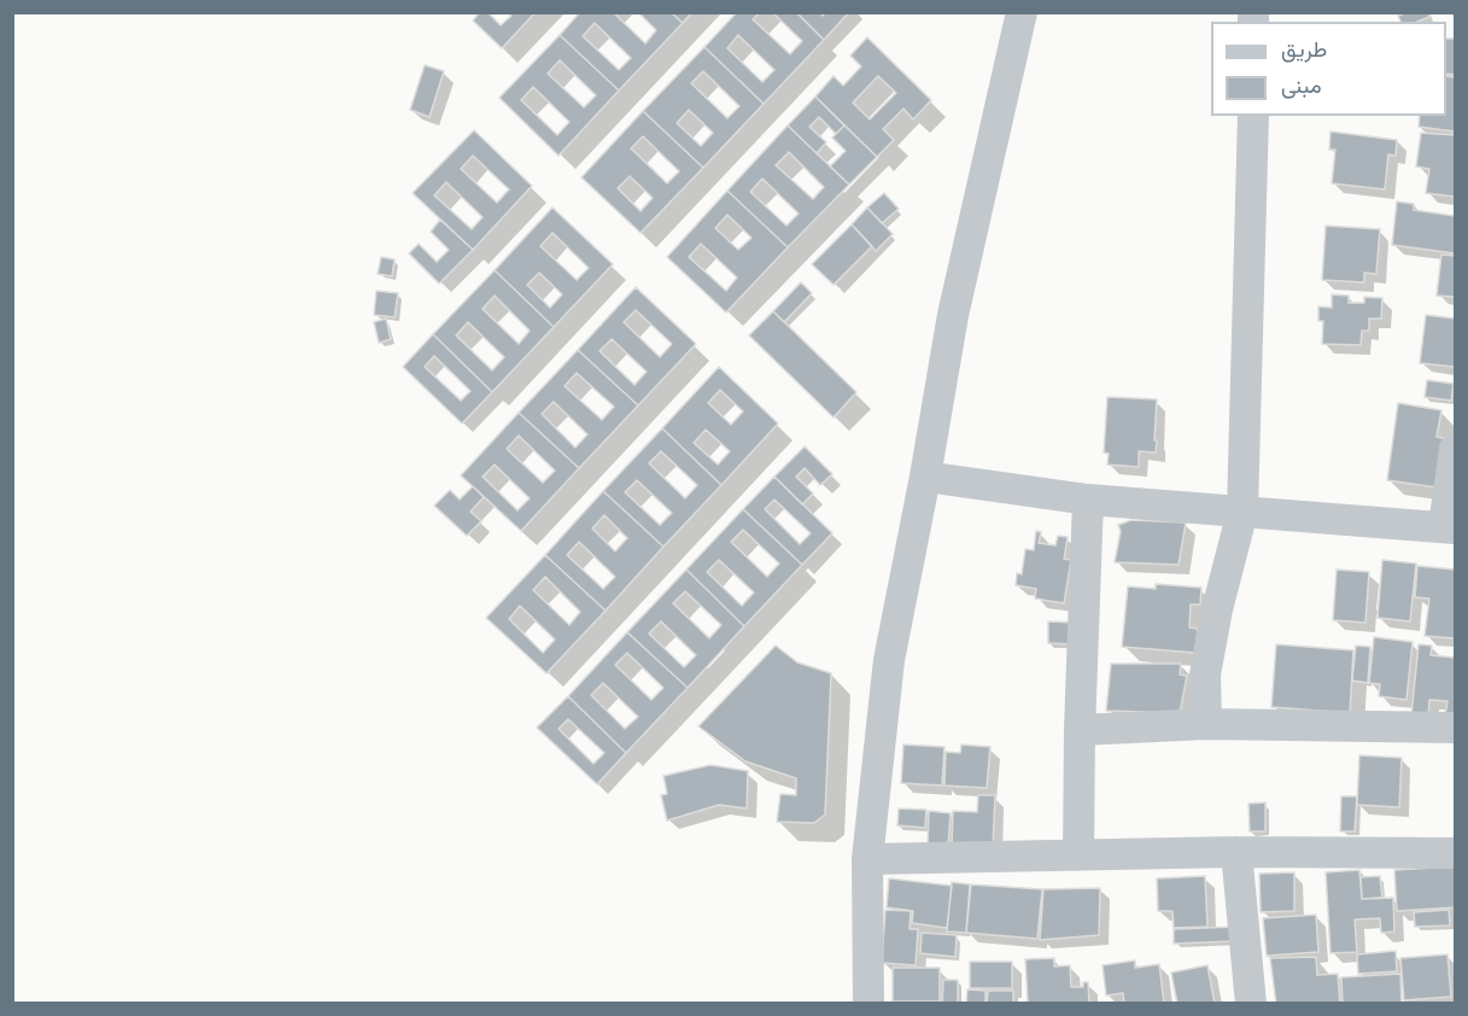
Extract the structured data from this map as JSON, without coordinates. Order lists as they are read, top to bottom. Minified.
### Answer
{"legend":["طريق","مبنى"]}
